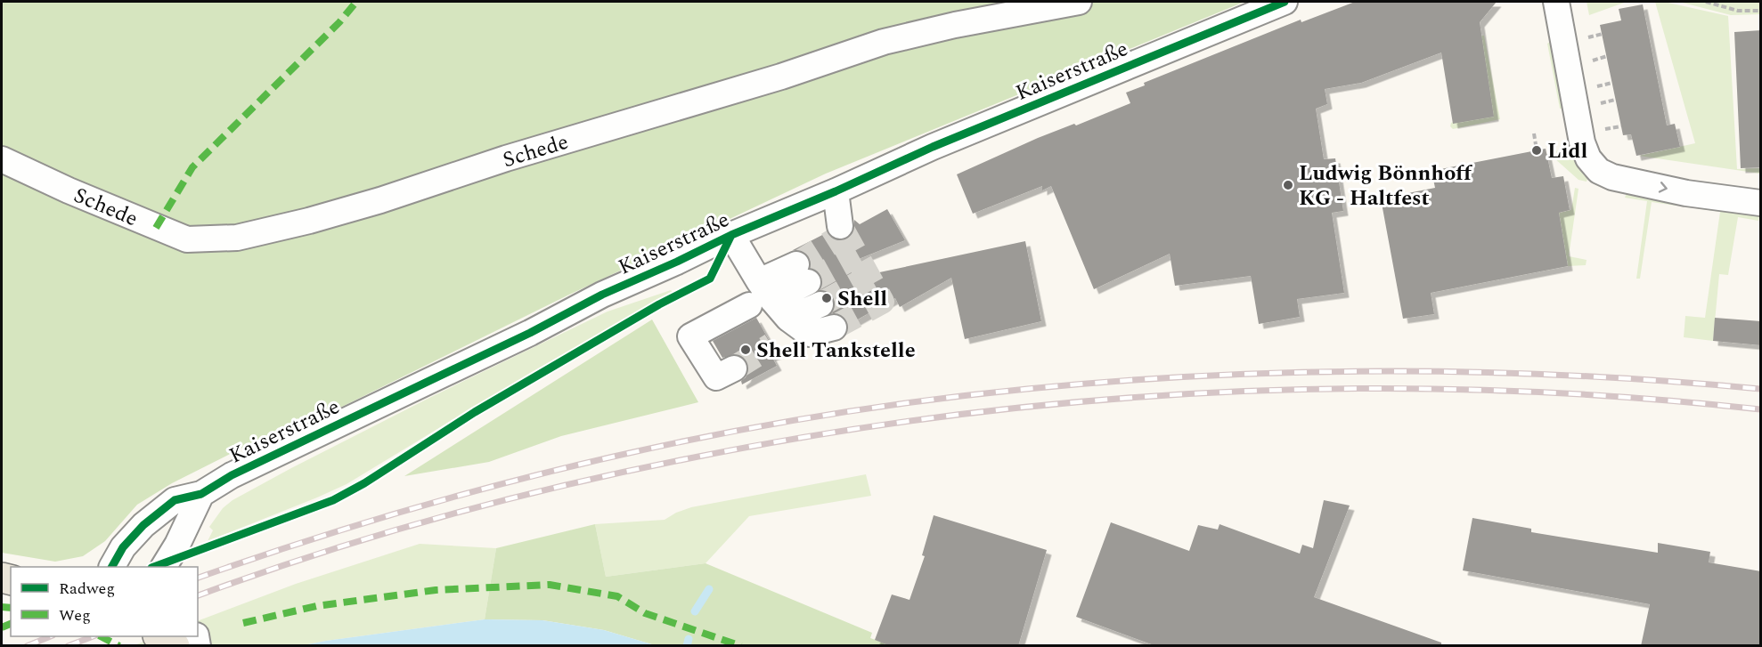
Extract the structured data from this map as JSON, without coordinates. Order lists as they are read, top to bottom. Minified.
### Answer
{"streets":{"street":["Kaiserstraße","Schede"]},"places":["Lidl","Ludwig Bönnhoff KG - Haltfest","Shell","Shell Tankstelle"],"legend":["Radweg","Weg"]}
